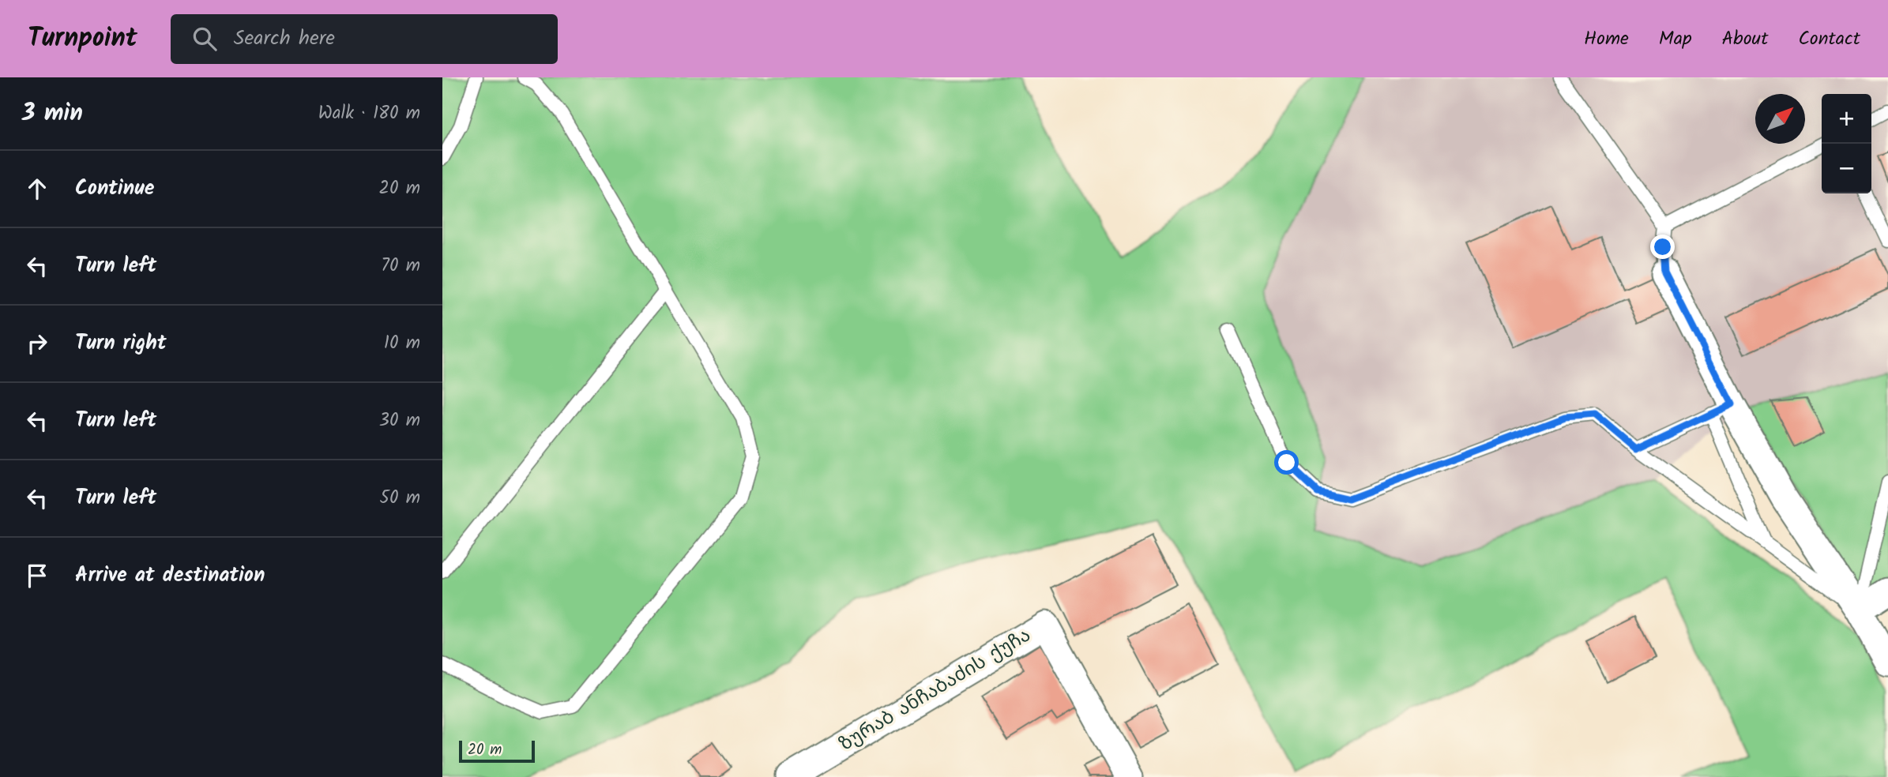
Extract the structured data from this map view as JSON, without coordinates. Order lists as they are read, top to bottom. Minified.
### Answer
{"streets":{"street":["ზურაბ ანჩაბაძის ქუჩა"]},"scale_bar":"20 m","north":"top right","page":{"header":"Turnpoint","search":"Search here","nav":["Home","Map","About","Contact"],"heading":["3 min","Walk · 180 m"],"map_buttons":["+","−"],"list":[["Continue","20 m"],["Turn left","70 m"],["Turn right","10 m"],["Turn left","30 m"],["Turn left","50 m"],"Arrive at destination"],"scale":"20 m"}}
